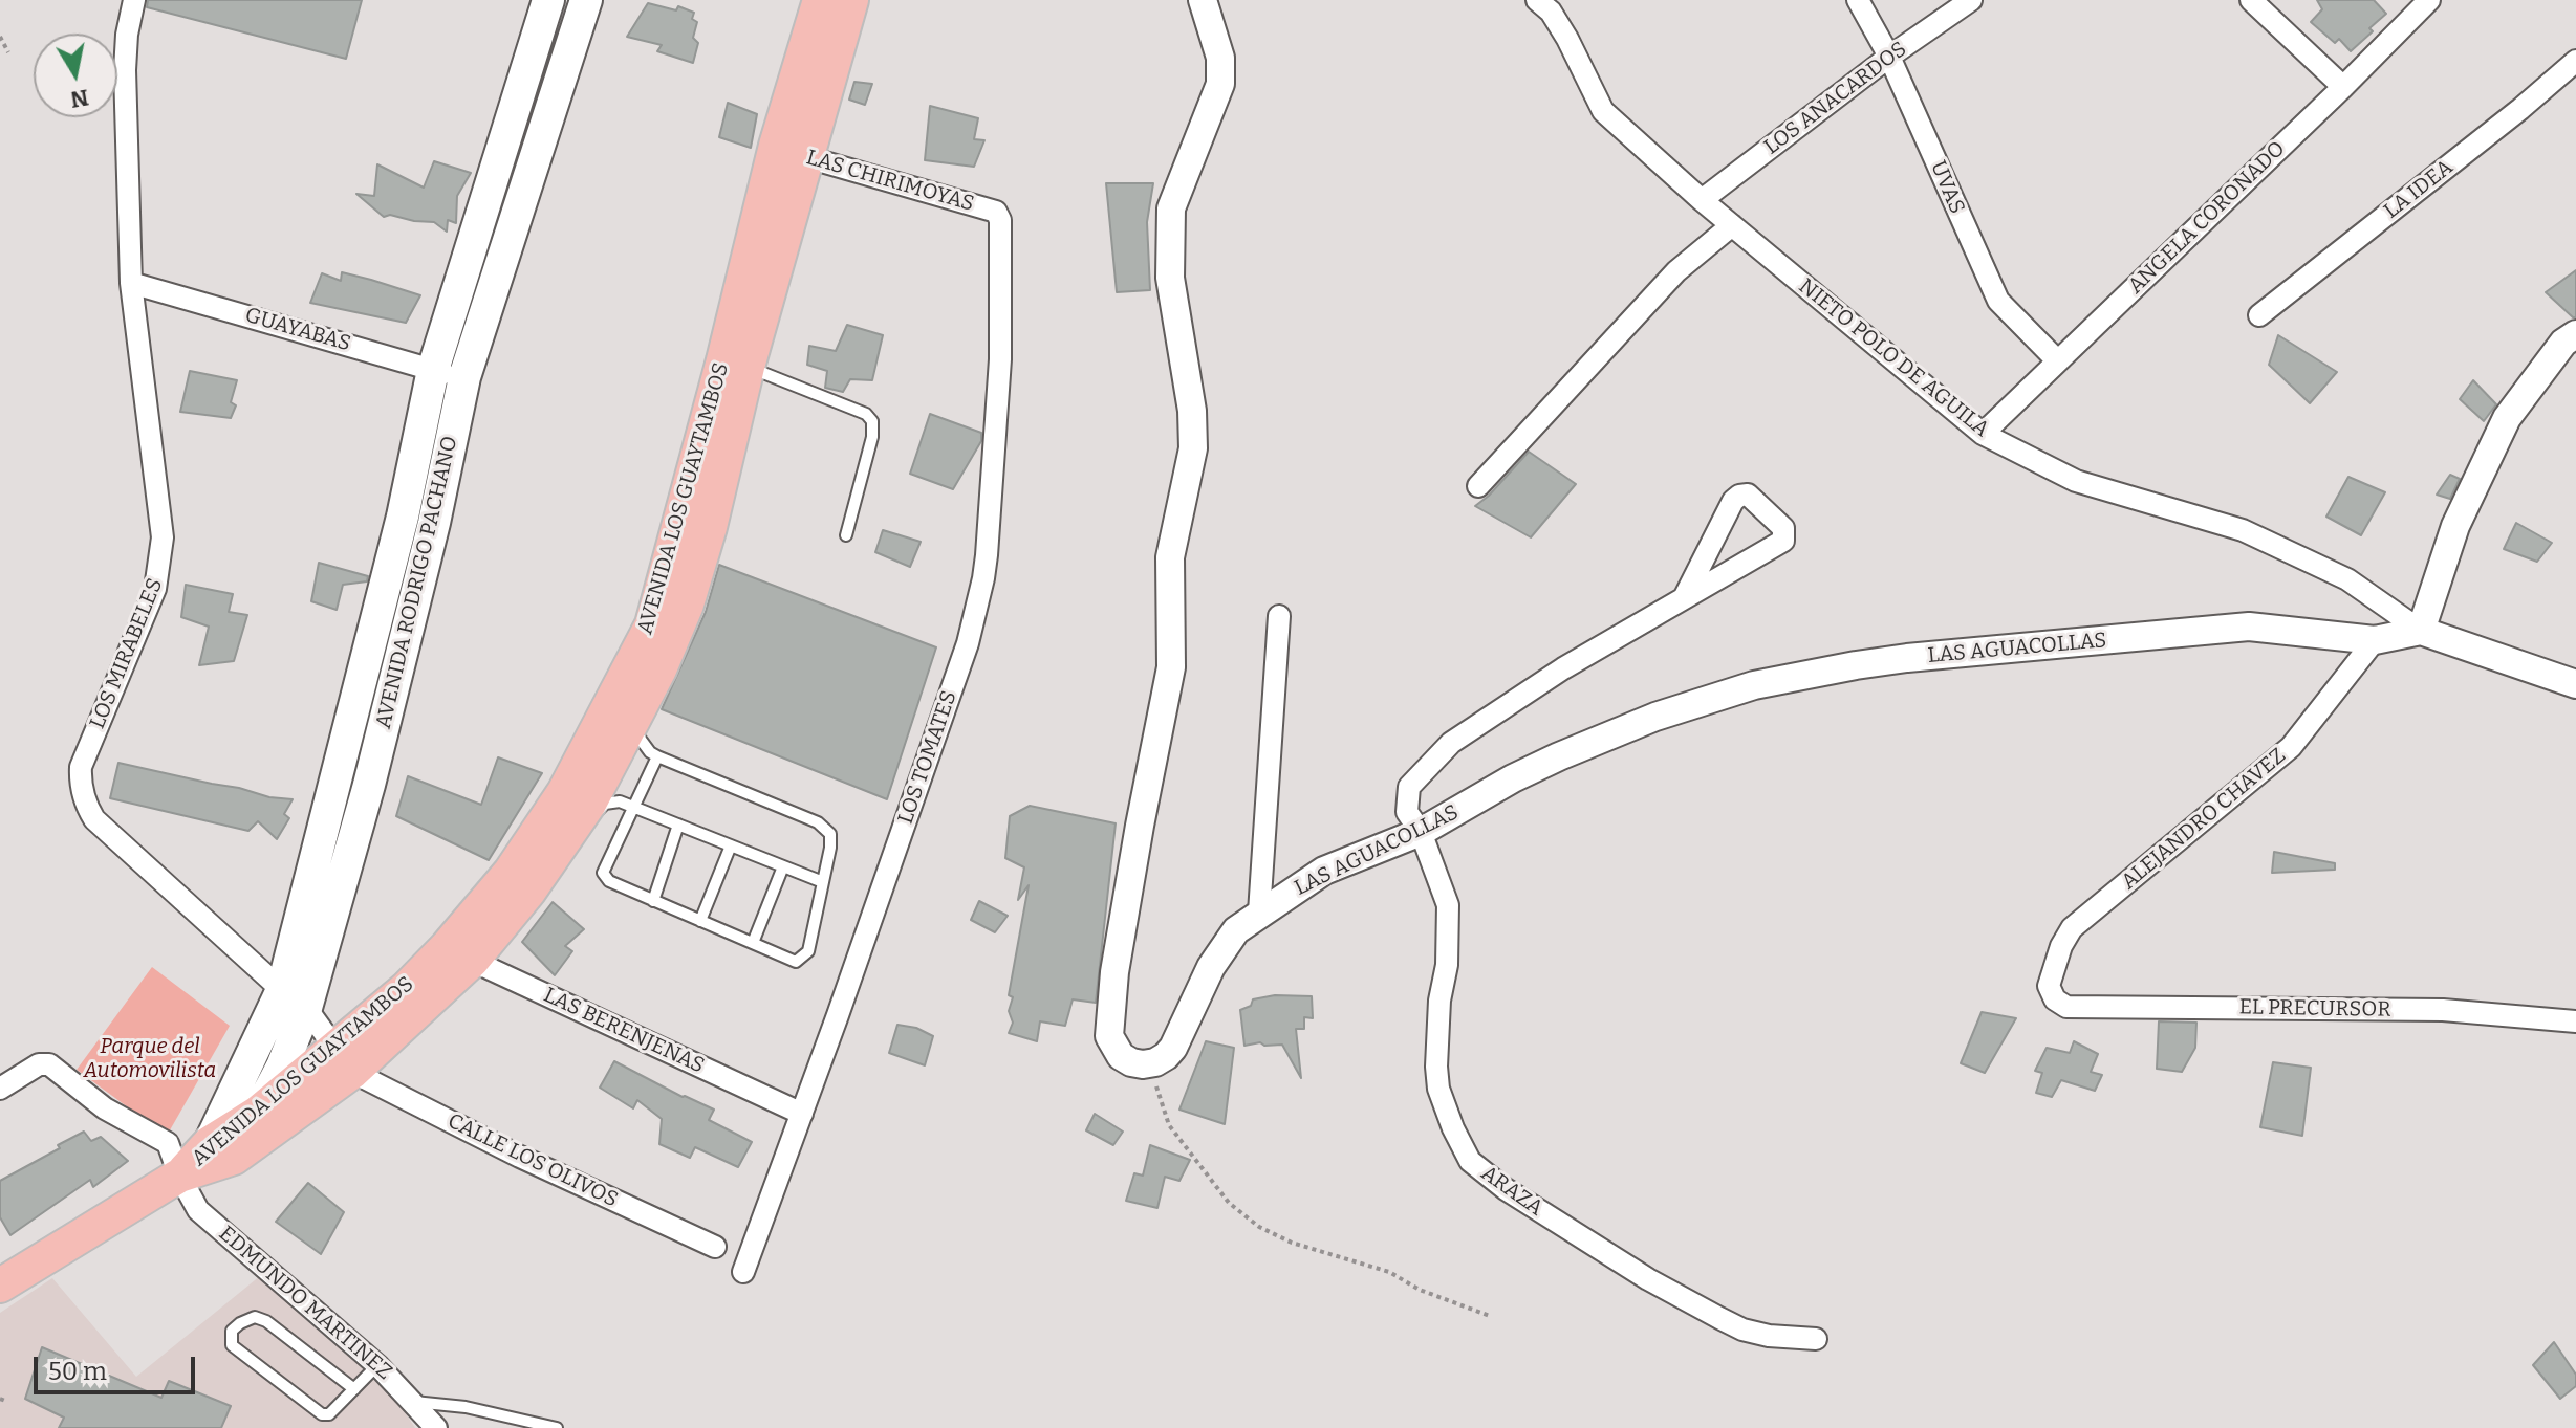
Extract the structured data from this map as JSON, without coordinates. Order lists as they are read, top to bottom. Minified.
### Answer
{"streets":{"main road":["AVENIDA LOS GUAYTAMBOS","AVENIDA RODRIGO PACHANO"],"street":["LOS ANACARDOS","LAS CHIRIMOYAS","UVAS","LA IDEA","ANGELA CORONADO","GUAYABAS","NIETO POLO DE AGUILA","LAS AGUACOLLAS","LOS MIRABELES","LOS TOMATES","ALEJANDRO CHAVEZ","EL PRECURSOR","LAS BERENJENAS","CALLE LOS OLIVOS","ARAZA","EDMUNDO MARTINEZ"]},"crossings":[["LOS ANACARDOS","UVAS"],["LOS ANACARDOS","NIETO POLO DE AGUILA"],["LAS CHIRIMOYAS","AVENIDA LOS GUAYTAMBOS"],["LAS CHIRIMOYAS","LOS TOMATES"],["UVAS","ANGELA CORONADO"],["ANGELA CORONADO","NIETO POLO DE AGUILA"],["GUAYABAS","AVENIDA RODRIGO PACHANO"],["GUAYABAS","LOS MIRABELES"],["NIETO POLO DE AGUILA","LAS AGUACOLLAS"],["AVENIDA LOS GUAYTAMBOS","AVENIDA RODRIGO PACHANO"],["AVENIDA LOS GUAYTAMBOS","LOS MIRABELES"],["AVENIDA LOS GUAYTAMBOS","LAS BERENJENAS"],["AVENIDA LOS GUAYTAMBOS","CALLE LOS OLIVOS"],["AVENIDA LOS GUAYTAMBOS","EDMUNDO MARTINEZ"],["AVENIDA RODRIGO PACHANO","LOS MIRABELES"],["LAS AGUACOLLAS","ALEJANDRO CHAVEZ"],["LAS AGUACOLLAS","ARAZA"],["LOS MIRABELES","CALLE LOS OLIVOS"],["LOS TOMATES","LAS BERENJENAS"],["ALEJANDRO CHAVEZ","EL PRECURSOR"]],"parks":["Parque del Automovilista"],"scale_bar":"50 m","north":"bottom"}
